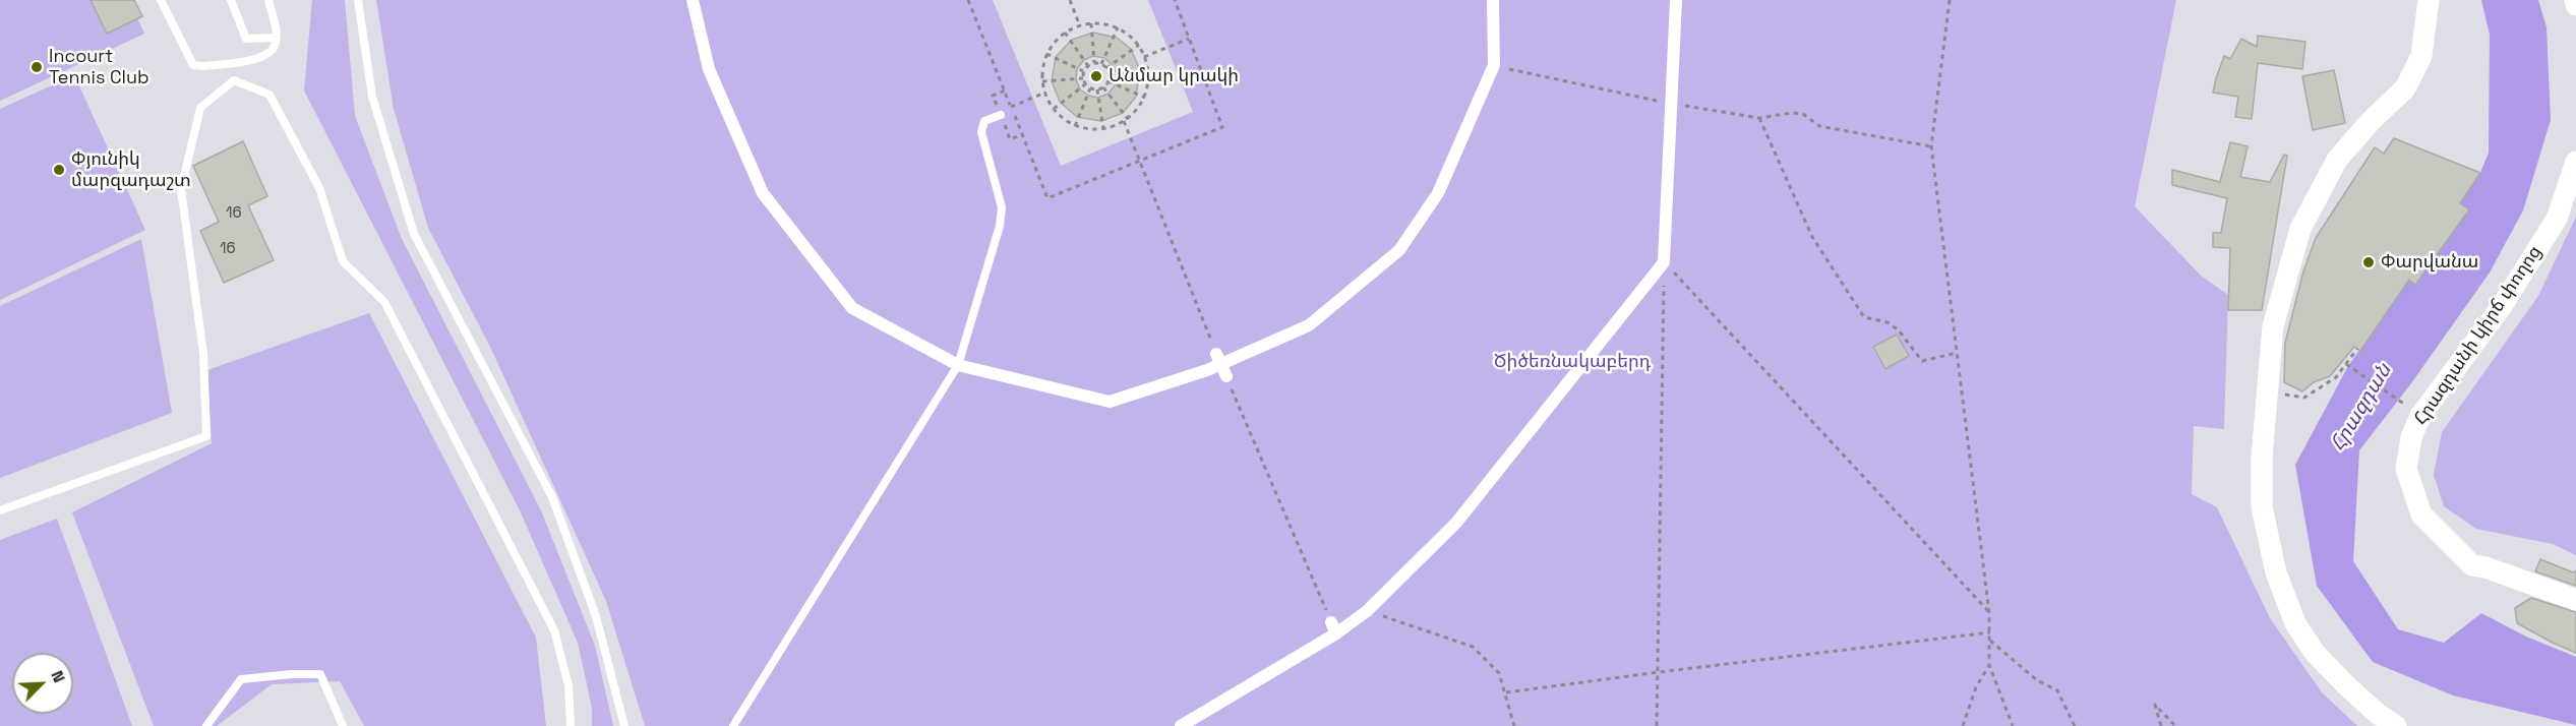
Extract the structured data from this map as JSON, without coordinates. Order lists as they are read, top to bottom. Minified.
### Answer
{"streets":{"street":["Հրազդանի կիրճ փողոց"]},"water":["Հրազդան"],"parks":["Ծիծեռնակաբերդ"],"places":["Incourt Tennis Club","Անմար կրակի","Փյունիկ մարզադաշտ","Փարվանա"],"house_numbers":["16","16"],"north":"top right"}
